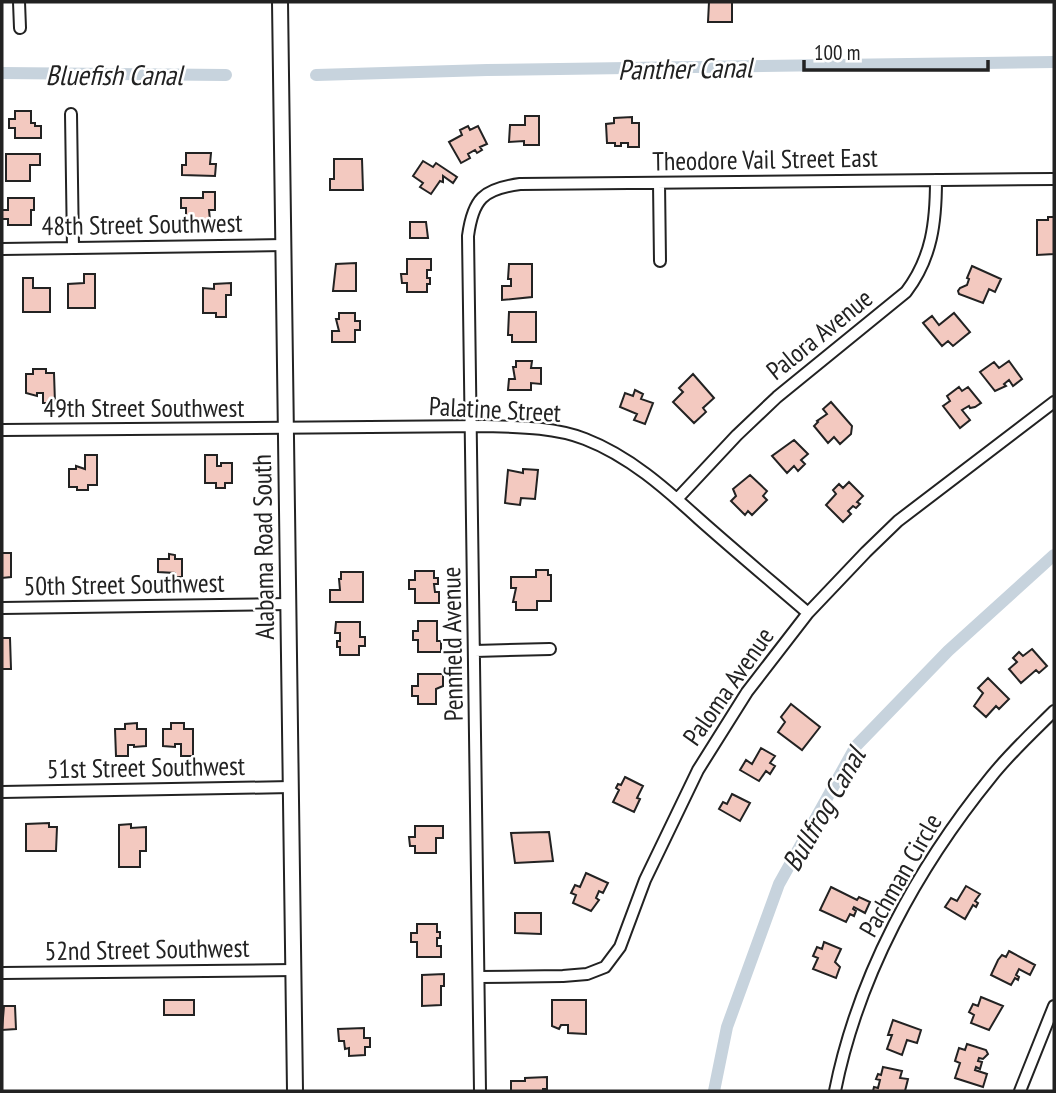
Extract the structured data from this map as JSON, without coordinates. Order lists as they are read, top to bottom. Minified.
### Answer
{"streets":{"street":["Theodore Vail Street East","48th Street Southwest","Palora Avenue","49th Street Southwest","Palatine Street","Alabama Road South","50th Street Southwest","Pennfield Avenue","Paloma Avenue","51st Street Southwest","Pachman Circle","52nd Street Southwest"]},"crossings":[["Theodore Vail Street East","Palora Avenue"],["Theodore Vail Street East","Pennfield Avenue"],["48th Street Southwest","Alabama Road South"],["Palora Avenue","Palatine Street"],["49th Street Southwest","Palatine Street"],["49th Street Southwest","Alabama Road South"],["Palatine Street","Alabama Road South"],["Palatine Street","Pennfield Avenue"],["Palatine Street","Paloma Avenue"],["Alabama Road South","50th Street Southwest"],["Alabama Road South","51st Street Southwest"],["Alabama Road South","52nd Street Southwest"],["Pennfield Avenue","Paloma Avenue"]],"water":["Panther Canal","Bluefish Canal","Bullfrog Canal"],"scale_bar":"100 m"}
